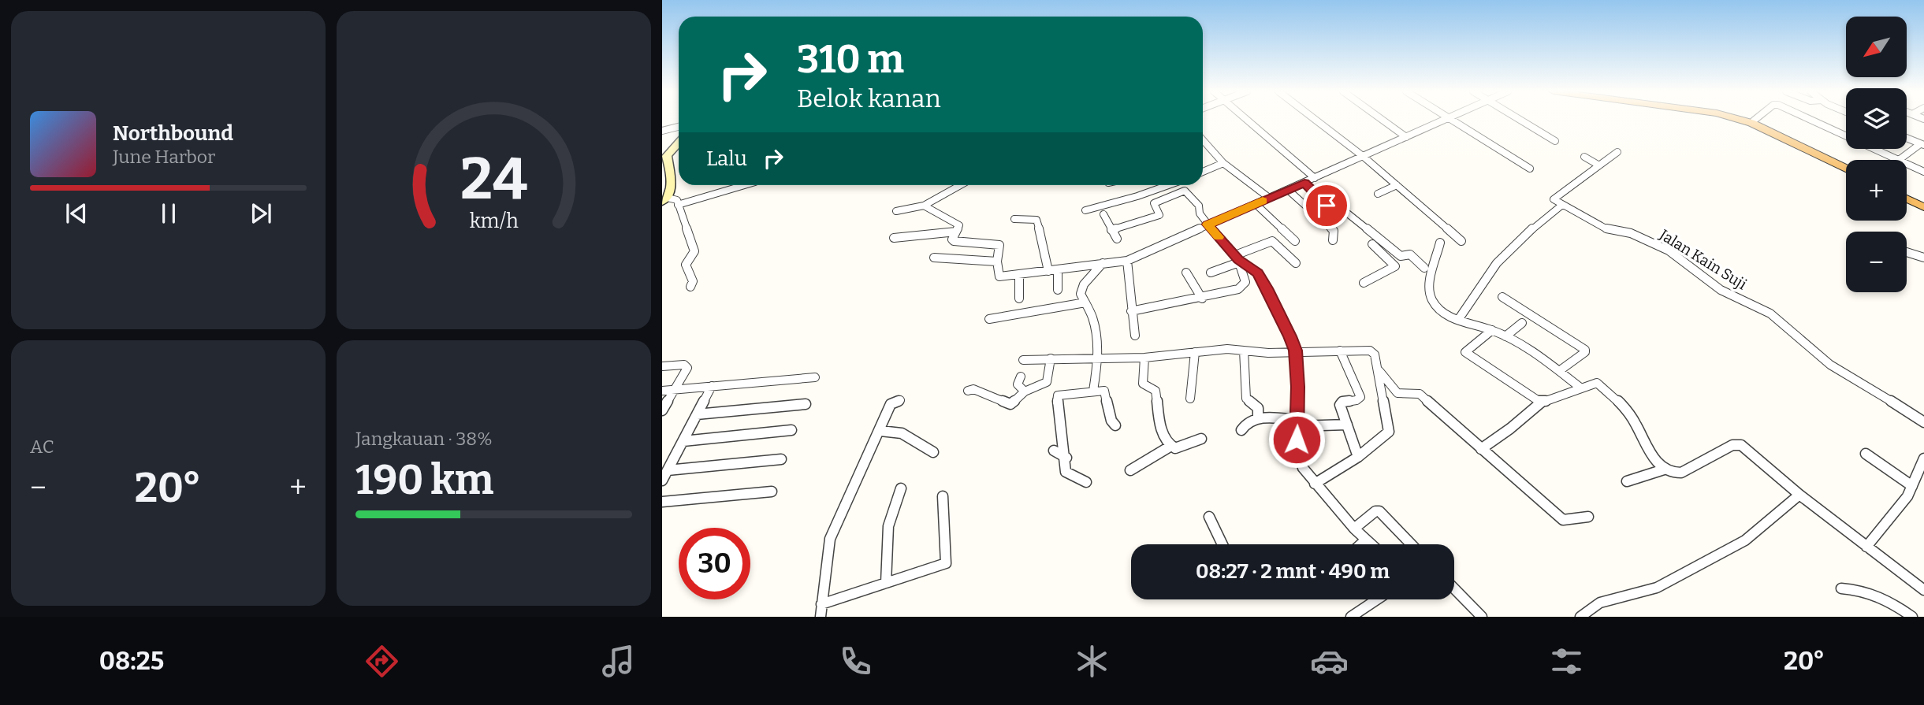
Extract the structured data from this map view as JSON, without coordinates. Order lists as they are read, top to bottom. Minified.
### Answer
{"streets":{"street":["Jalan Kain Suji"]},"north":"bottom left","page":{"map_buttons":["+","−"],"turn":["310 m","Belok kanan"],"song":["Northbound","June Harbor"],"then":"Lalu","tile":["AC",["Jangkauan · 38%","190 km"]],"heat":["−","20°","+"],"limit":"30","trip":"08:27 · 2 mnt · 490 m","tabs":["08:25","20°"],"gauge":["24","km/h"]}}
